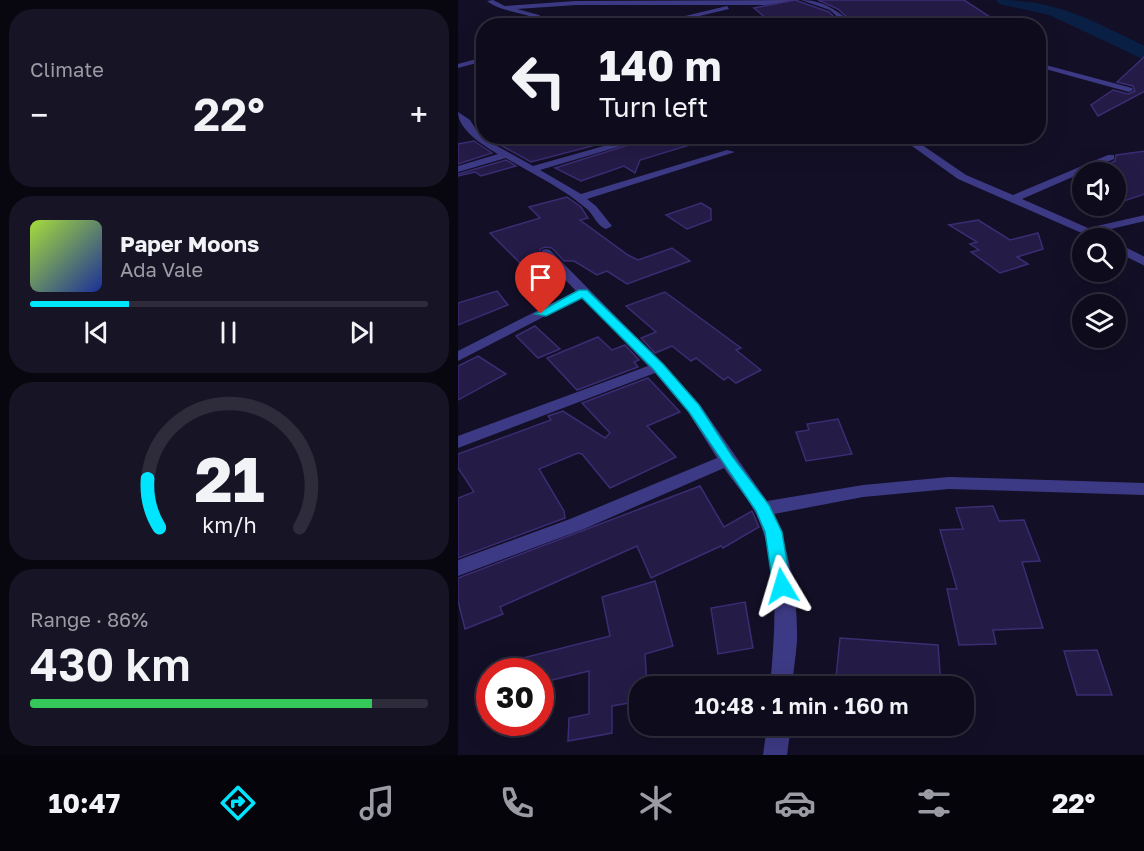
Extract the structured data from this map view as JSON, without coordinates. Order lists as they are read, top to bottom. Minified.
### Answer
{"page":{"tile":["Climate",["Range · 86%","430 km"]],"turn":["140 m","Turn left"],"heat":["−","22°","+"],"song":["Paper Moons","Ada Vale"],"limit":"30","trip":"10:48 · 1 min · 160 m","tabs":["10:47","22°"],"gauge":["21","km/h"]}}
